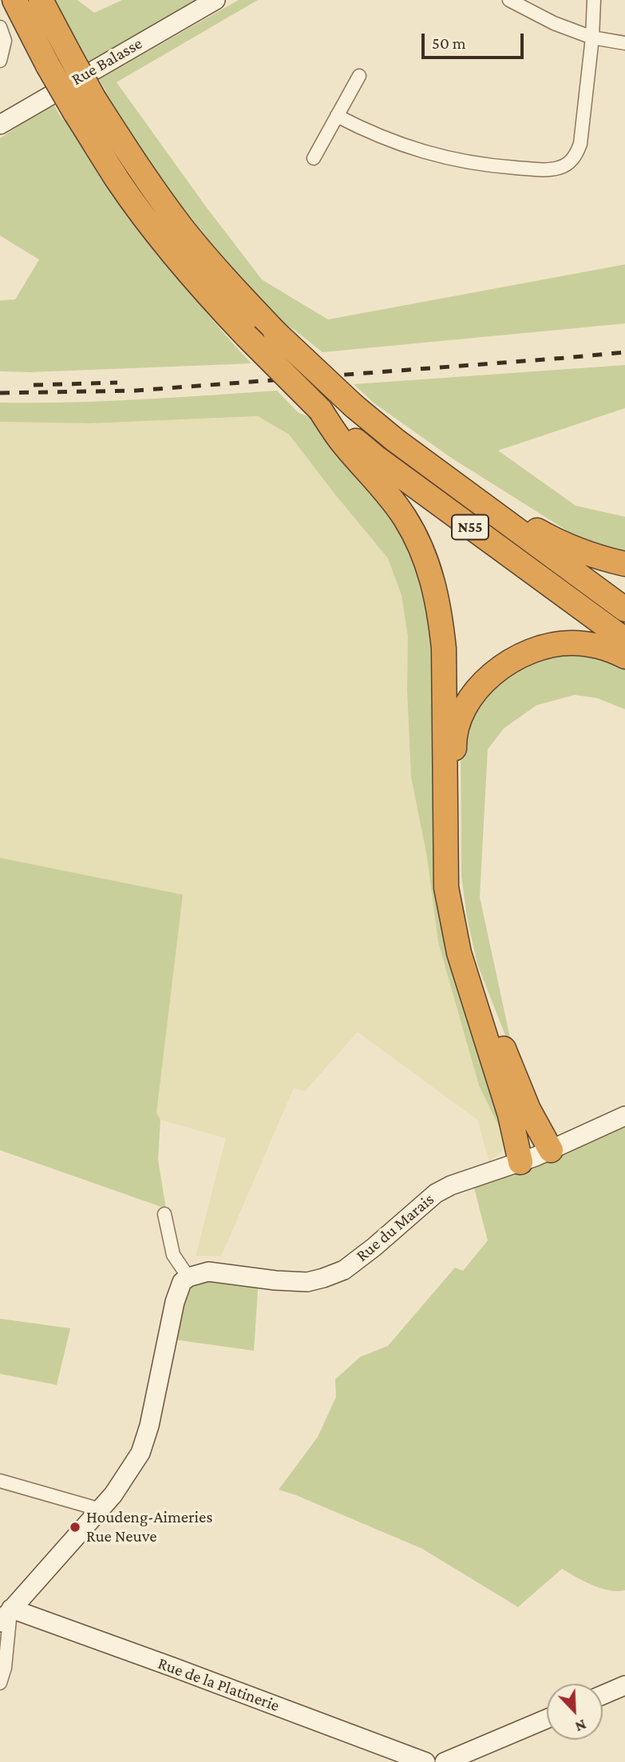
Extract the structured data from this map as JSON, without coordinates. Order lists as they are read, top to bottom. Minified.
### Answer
{"streets":{"highway":["N55"],"street":["Rue Balasse","Rue du Marais","Rue de la Platinerie"]},"places":["Houdeng-Aimeries Rue Neuve"],"scale_bar":"50 m","north":"bottom right"}
